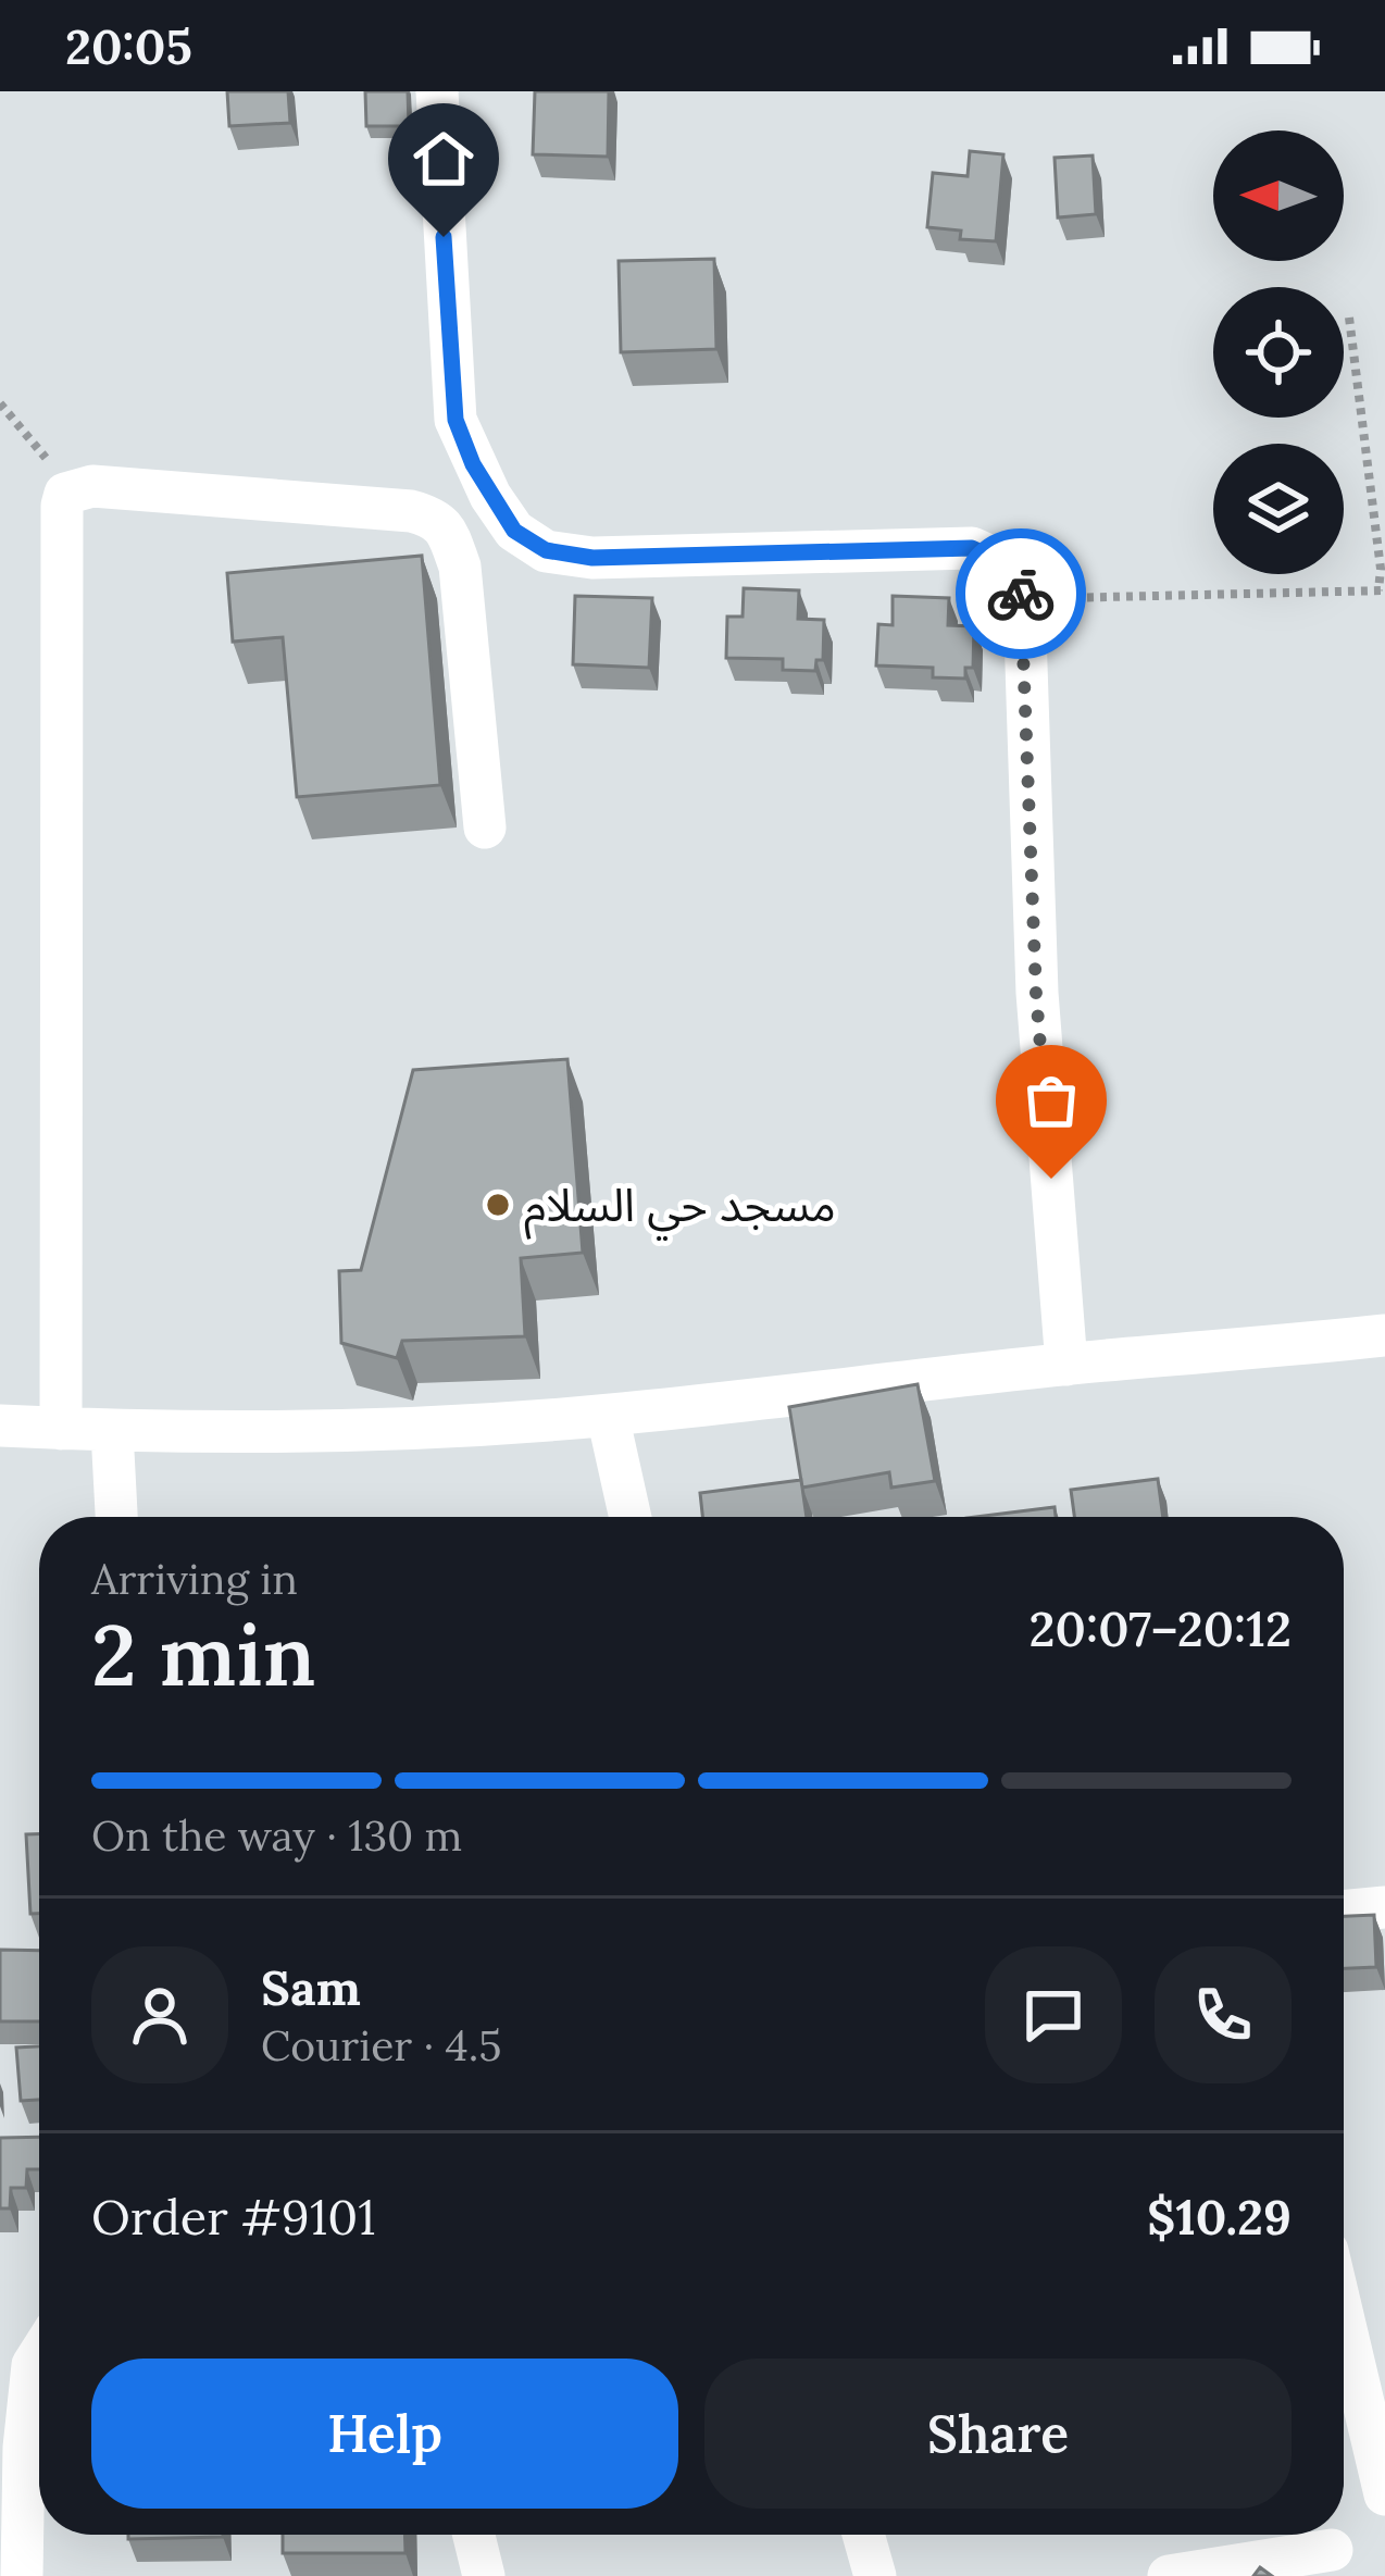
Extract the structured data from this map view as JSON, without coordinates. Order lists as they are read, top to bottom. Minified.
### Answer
{"places":["مسجد حي السلام"],"north":"left","page":{"status":"20:05","heading":["2 min","Arriving in","20:07–20:12"],"panel":["Sam","Courier · 4.5","Order #9101","$10.29"],"bar":"On the way · 130 m","buttons":["Help","Share"]}}
